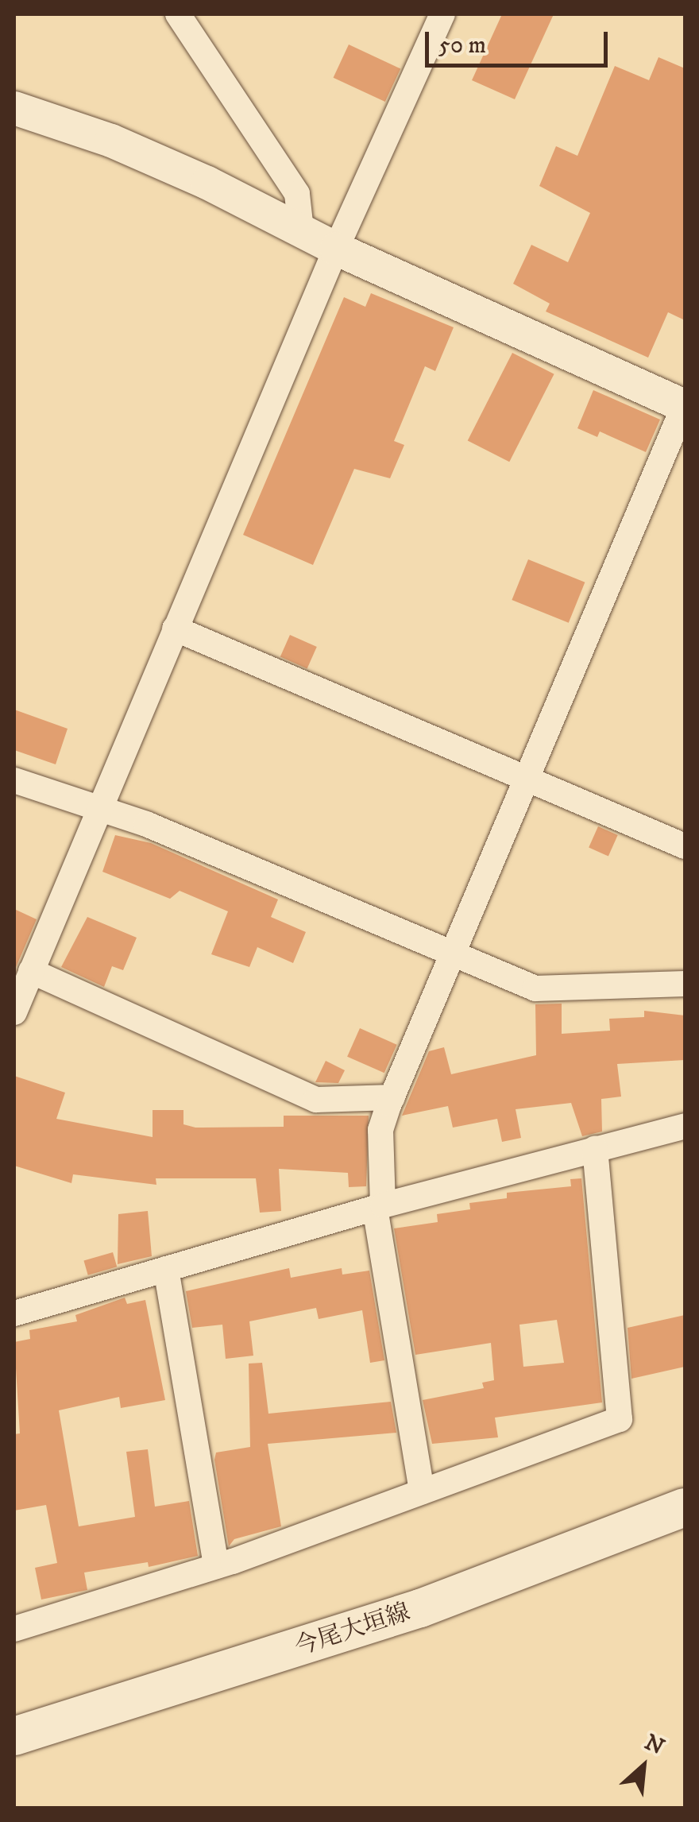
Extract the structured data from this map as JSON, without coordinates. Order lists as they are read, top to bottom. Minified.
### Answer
{"streets":{"main road":["今尾大垣線"]},"scale_bar":"50 m","north":"top right"}
